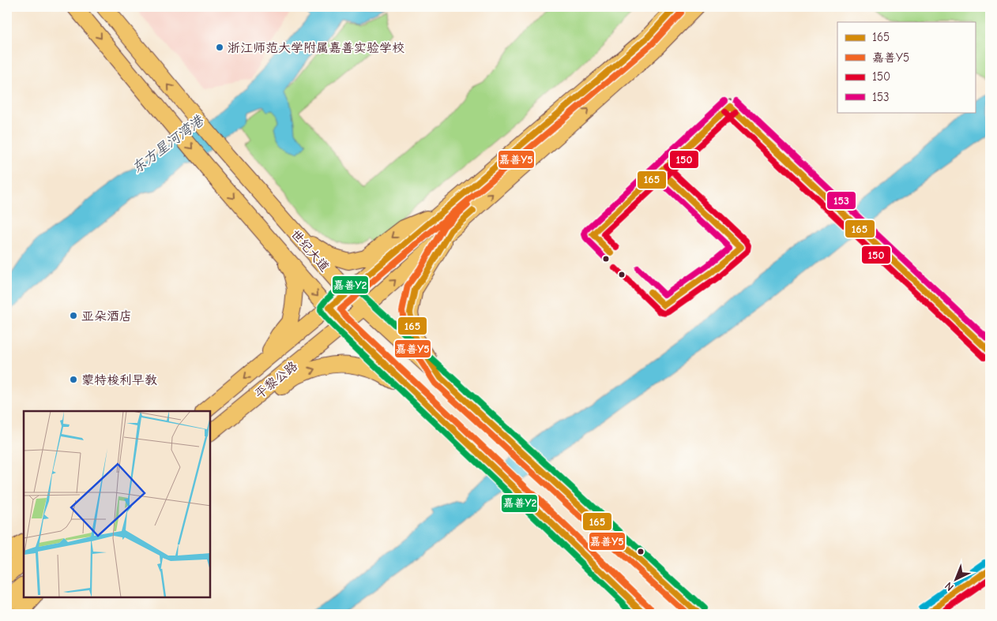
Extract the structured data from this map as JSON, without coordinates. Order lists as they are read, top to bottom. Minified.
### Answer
{"streets":{"main road":["世纪大道","平黎公路"]},"crossings":[["世纪大道","平黎公路"]],"water":["东方星河湾港"],"places":["浙江师范大学附属嘉善实验学校","亚朵酒店","蒙特梭利早教"],"lines":["transit line 165","transit line 嘉善Y5","transit line 153","transit line 150","transit line 嘉善Y2"],"legend":["165","嘉善Y5","150","153"],"north":"bottom left"}
